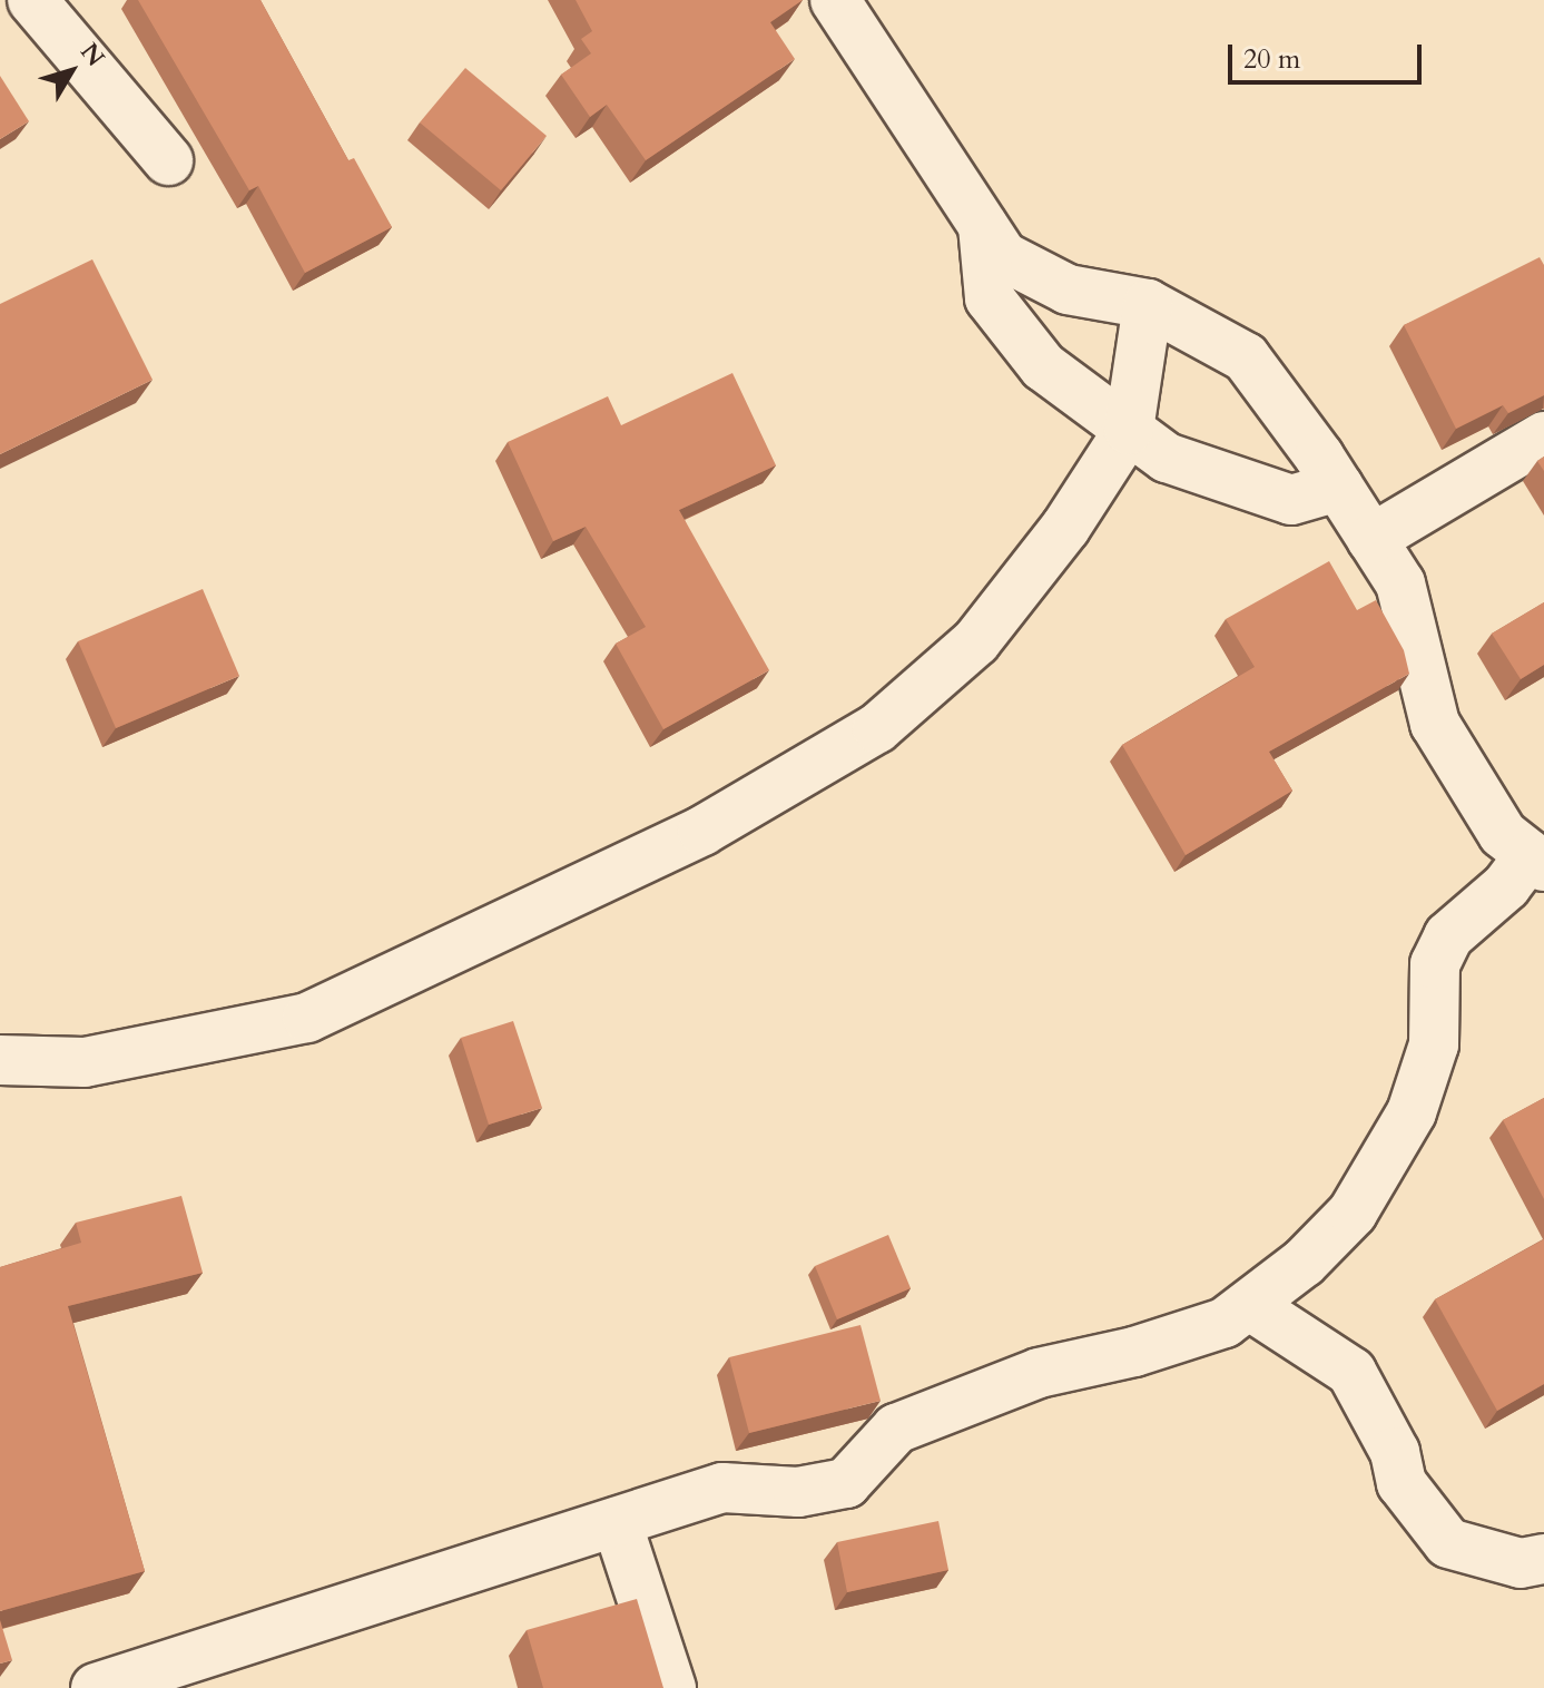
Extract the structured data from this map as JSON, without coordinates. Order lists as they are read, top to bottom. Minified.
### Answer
{"scale_bar":"20 m","north":"top right"}
